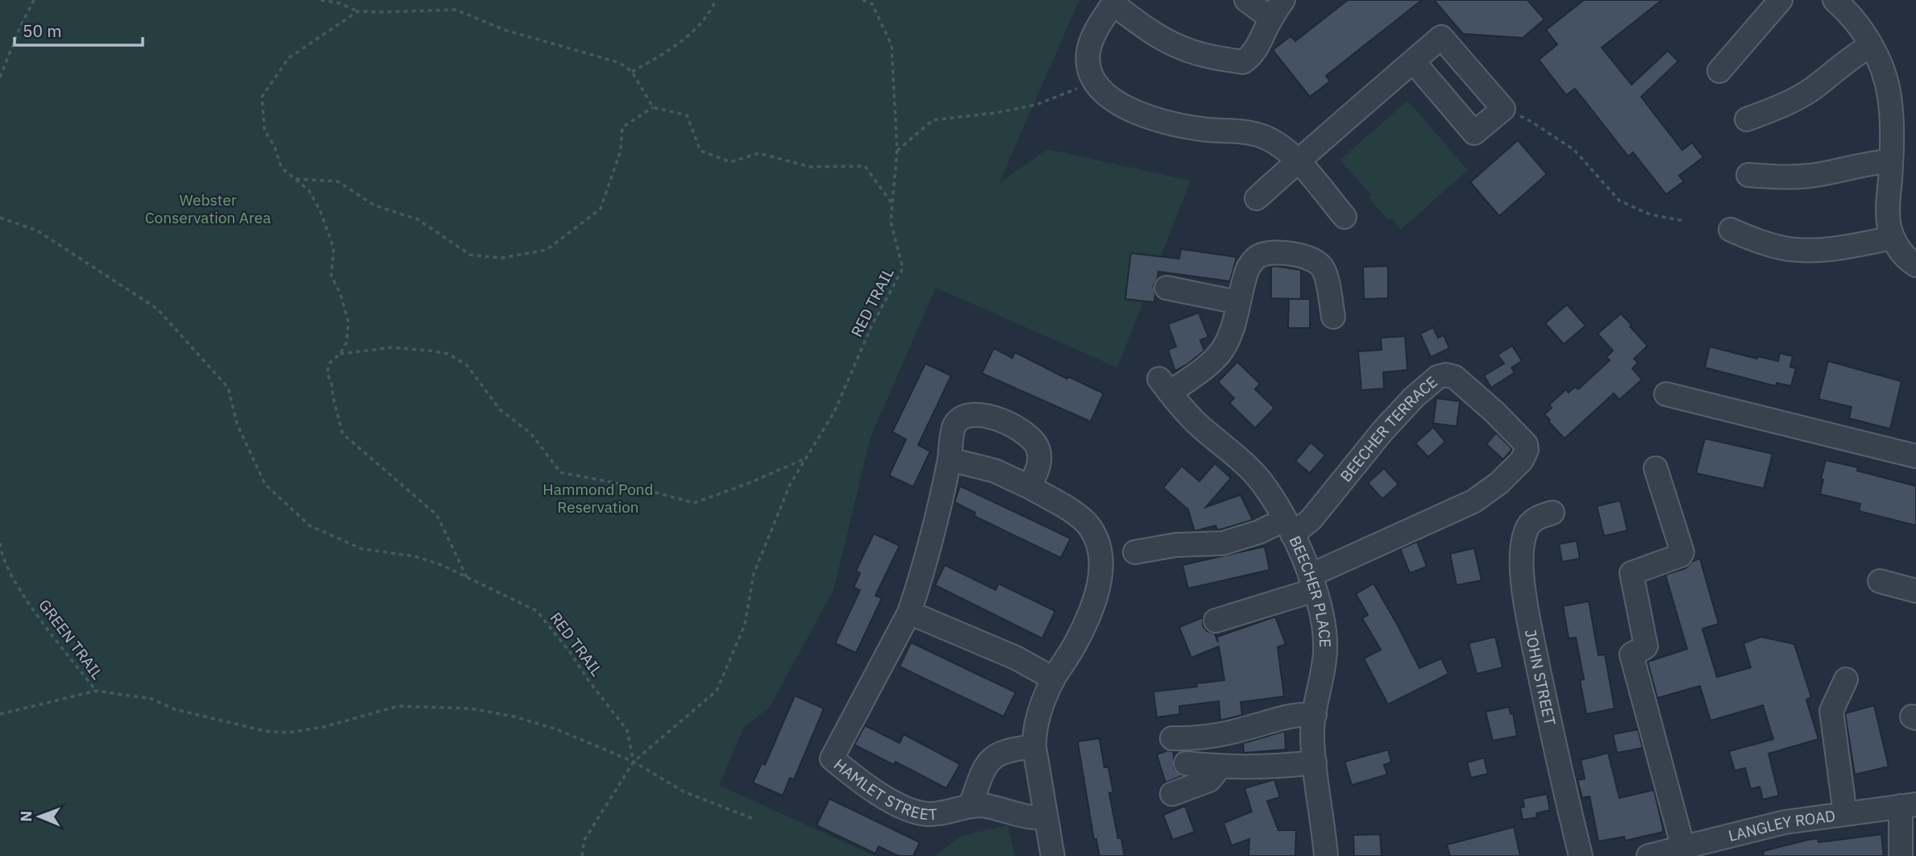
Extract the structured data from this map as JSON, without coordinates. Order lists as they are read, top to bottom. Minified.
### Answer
{"streets":{"street":["BEECHER TERRACE","BEECHER PLACE","JOHN STREET","HAMLET STREET","LANGLEY ROAD"],"path":["RED TRAIL","GREEN TRAIL"]},"crossings":[["BEECHER TERRACE","BEECHER PLACE"]],"parks":["Webster Conservation Area","Hammond Pond Reservation"],"scale_bar":"50 m","north":"left"}
